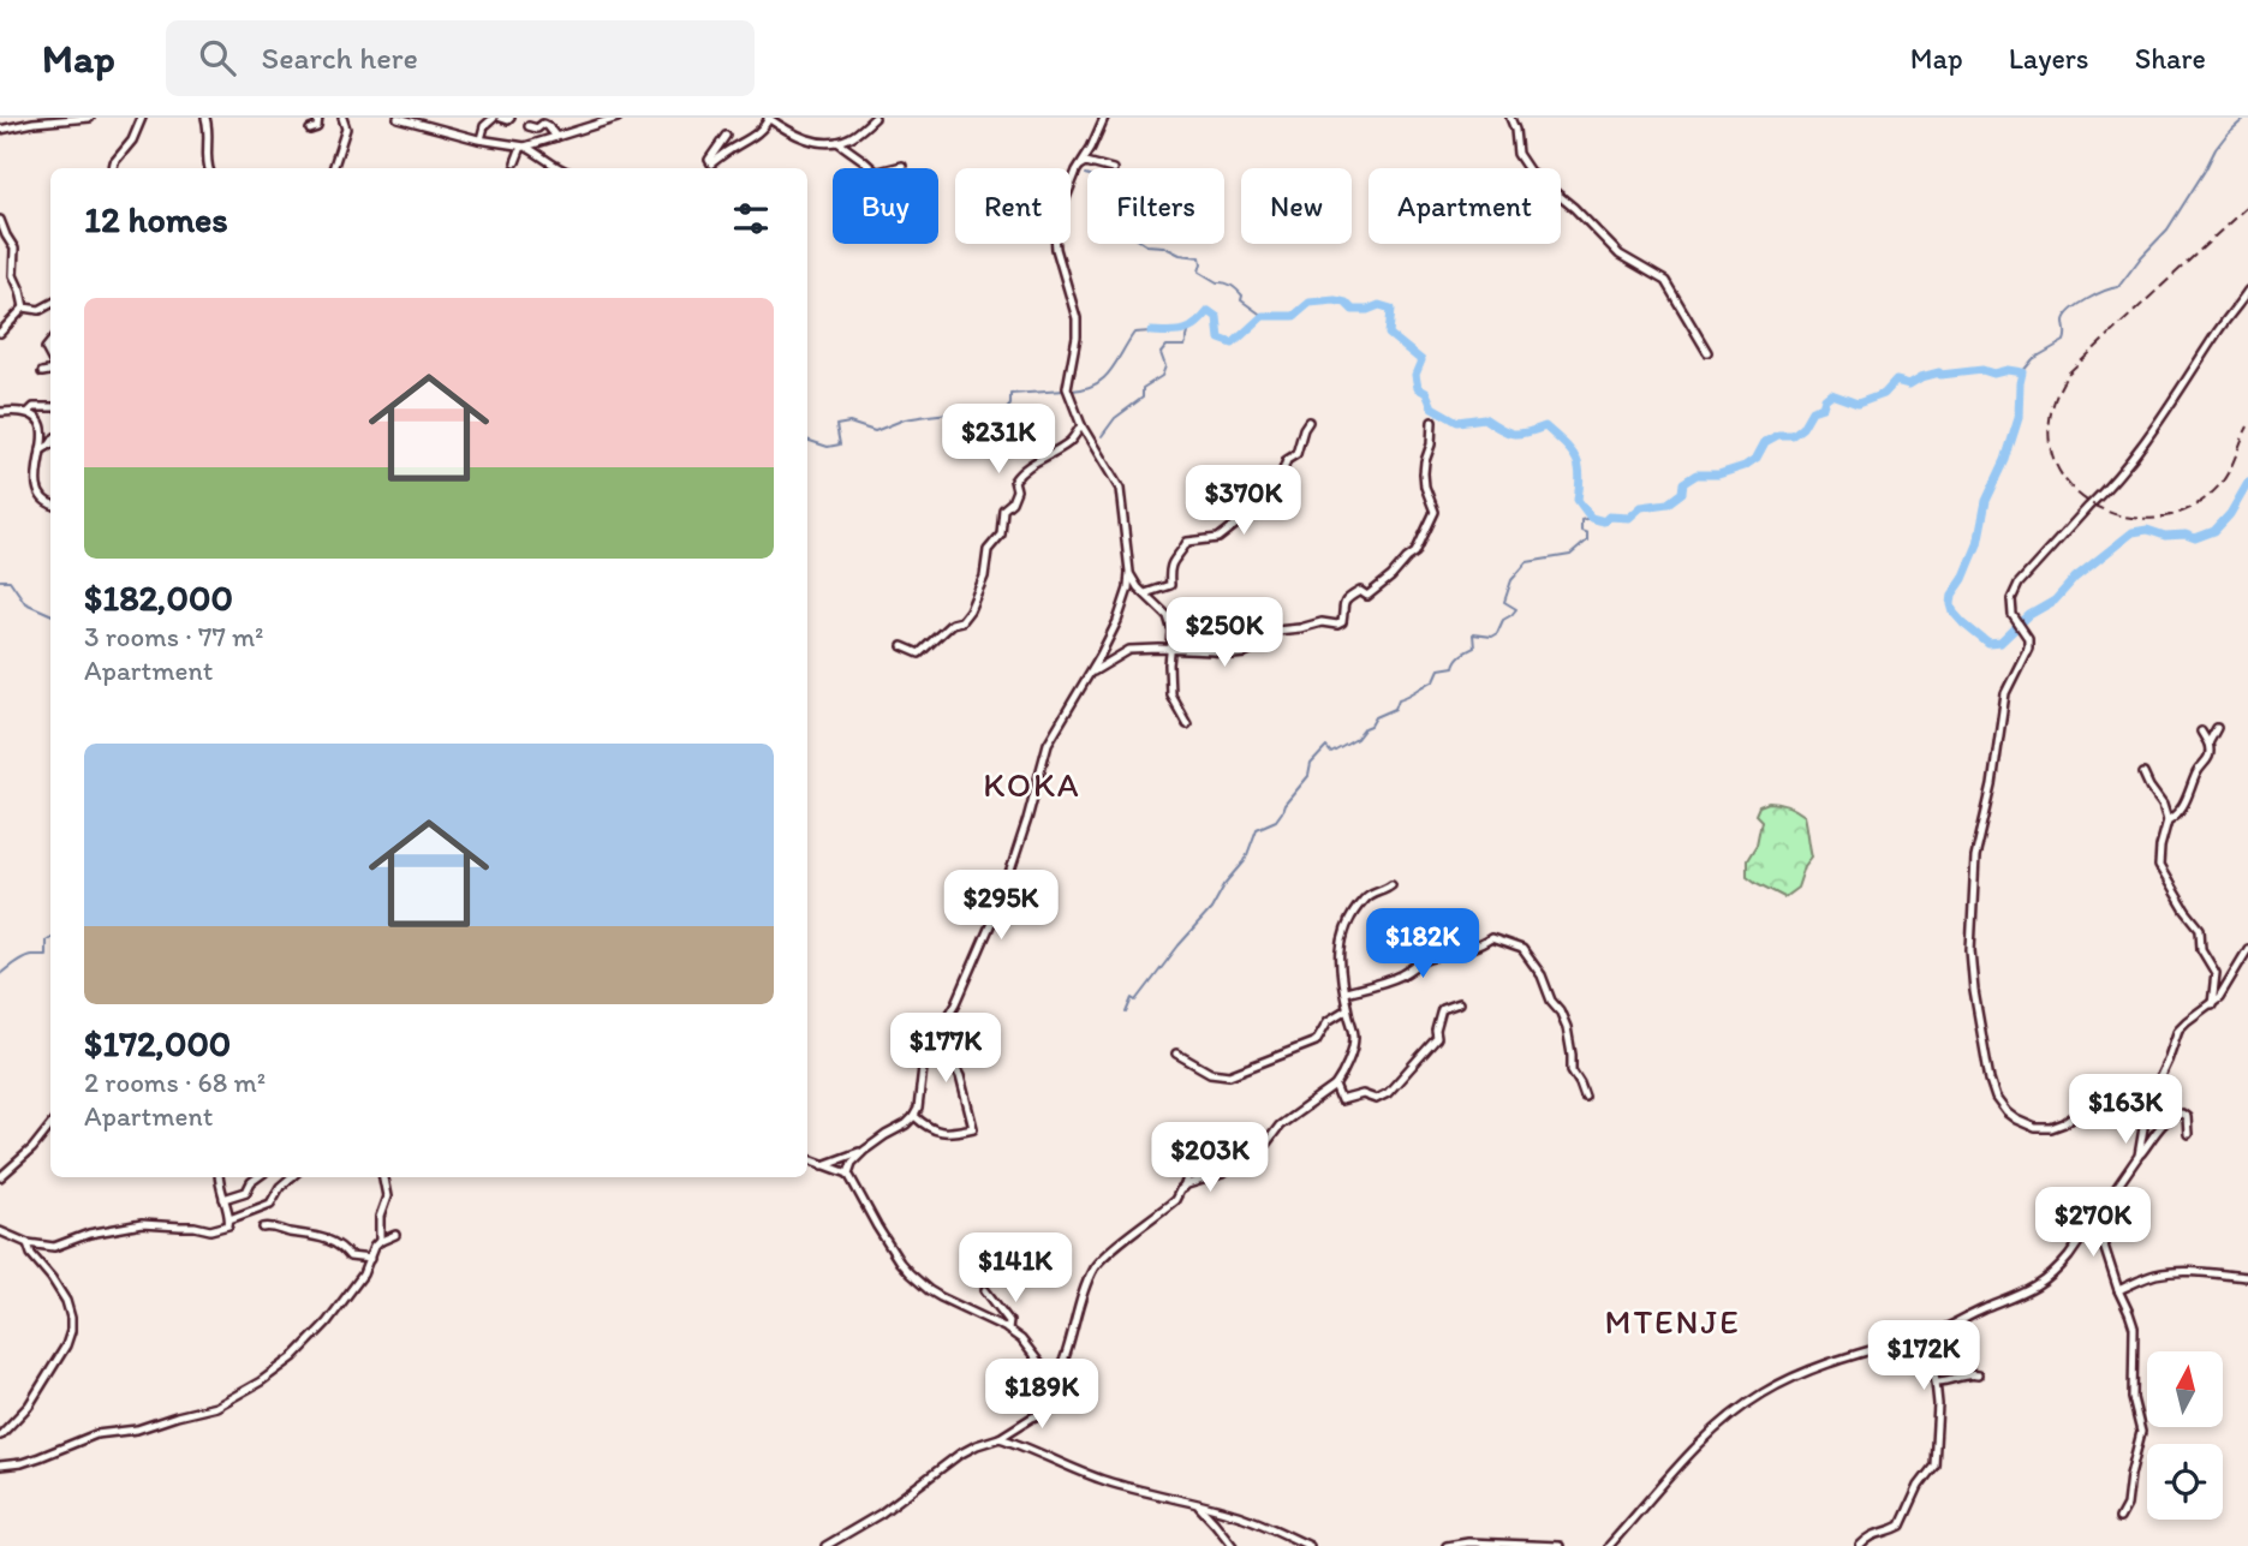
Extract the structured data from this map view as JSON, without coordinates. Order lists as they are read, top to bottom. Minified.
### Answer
{"districts":["KOKA","MTENJE"],"north":"top","page":{"header":"Map","search":"Search here","nav":["Map","Layers","Share"],"chip":["Buy","Rent","Filters","New","Apartment"],"heading":"12 homes","list":[{"name":"$182,000","note":"3 rooms · 77 m² · Apartment"},{"name":"$172,000","note":"2 rooms · 68 m² · Apartment"}],"price":["$231K","$370K","$250K","$295K","$182K","$177K","$163K","$203K","$270K","$141K","$172K","$189K"]}}
